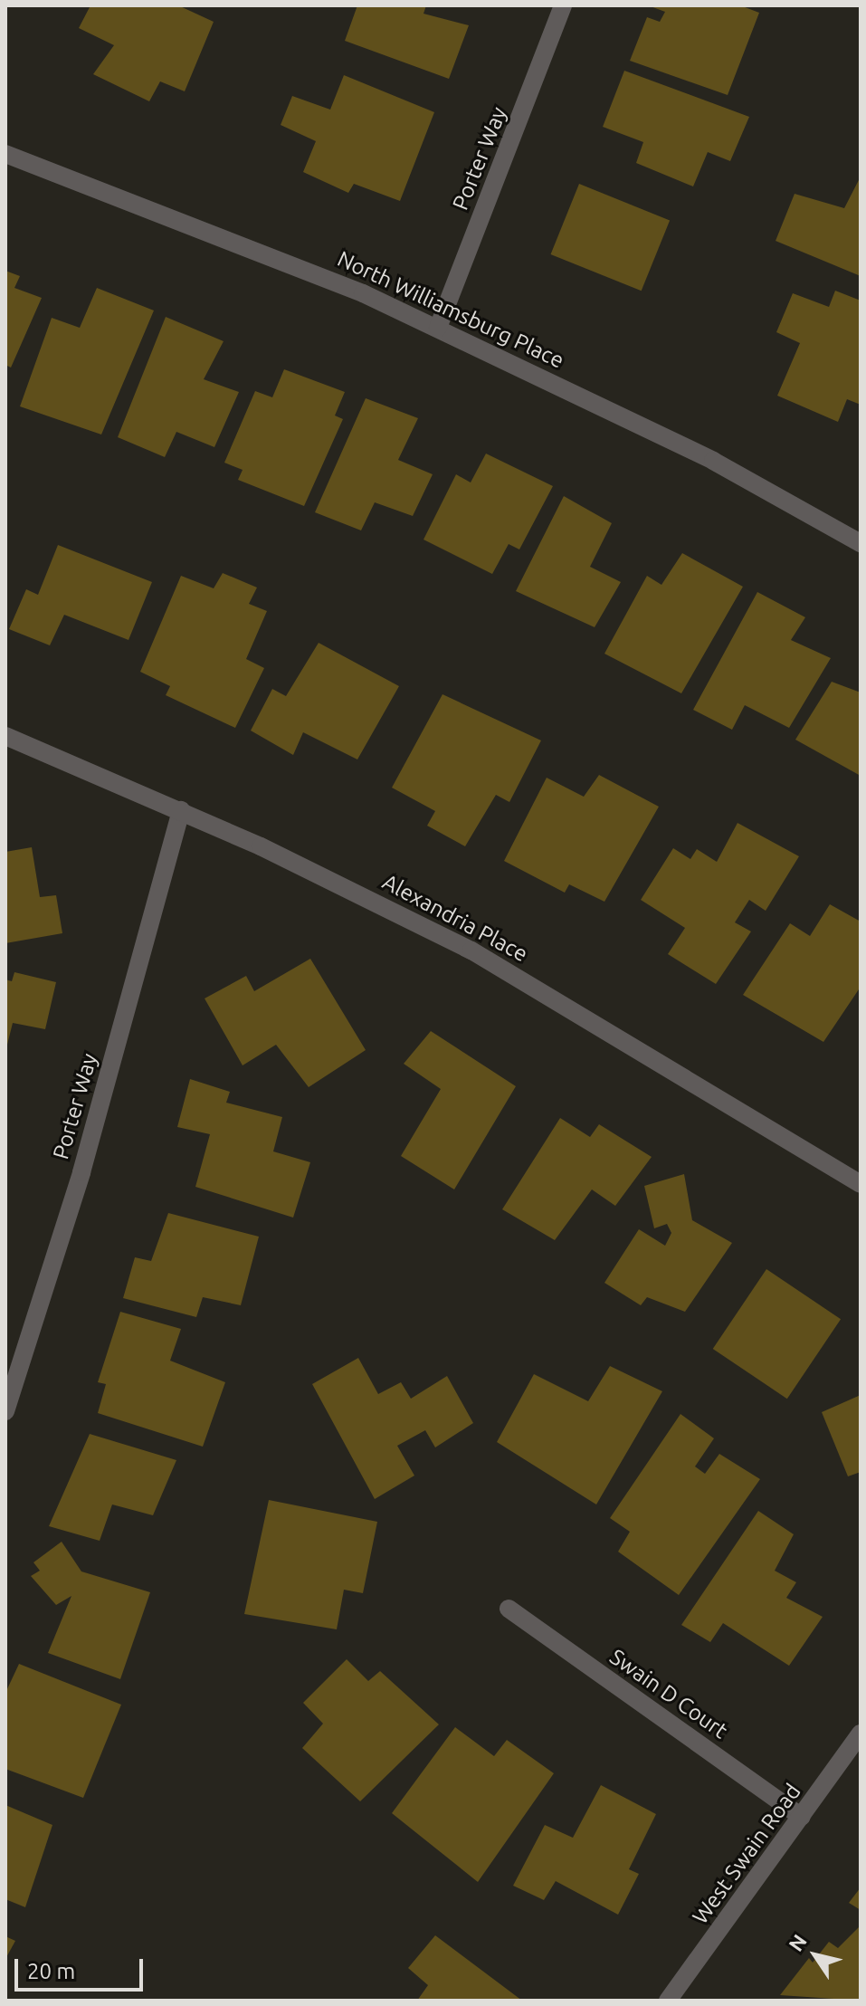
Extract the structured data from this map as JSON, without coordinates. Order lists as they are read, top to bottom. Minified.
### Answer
{"streets":{"street":["Porter Way","North Williamsburg Place","Alexandria Place","Swain D Court","West Swain Road"]},"crossings":[["Porter Way","North Williamsburg Place"],["Porter Way","Alexandria Place"],["Swain D Court","West Swain Road"]],"scale_bar":"20 m","north":"top left"}
